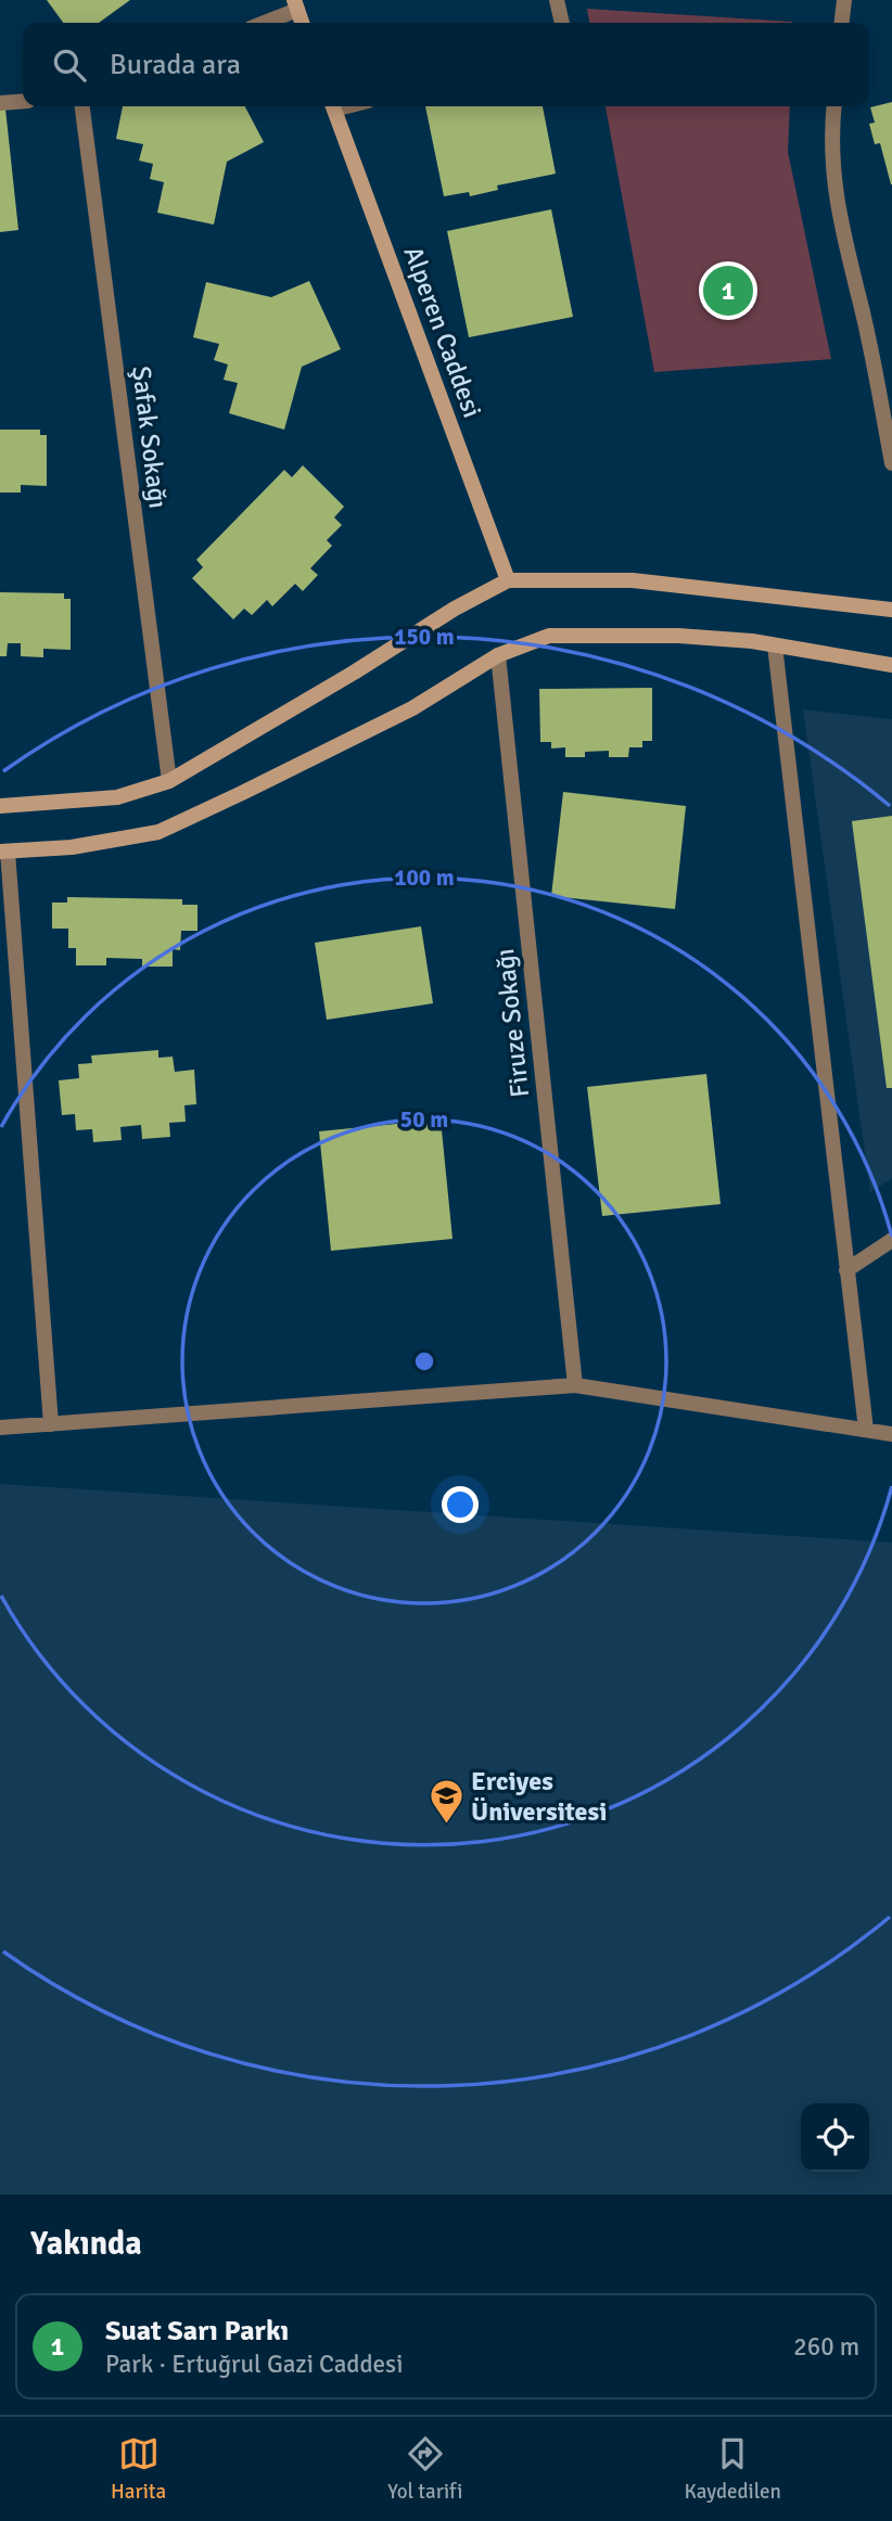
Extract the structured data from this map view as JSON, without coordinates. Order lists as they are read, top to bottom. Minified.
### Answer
{"streets":{"street":["Alperen Caddesi","Şafak Sokağı","Firuze Sokağı"]},"places":{"school or university":["Erciyes Üniversitesi"]},"page":{"search":"Burada ara","pins":"1","heading":"Yakında","list":[{"mark":"1","name":"Suat Sarı Parkı","note":"Park · Ertuğrul Gazi Caddesi","value":"260 m"}],"nav":["Harita","Yol tarifi","Kaydedilen"]},"rings":["150 m","100 m","50 m"]}
